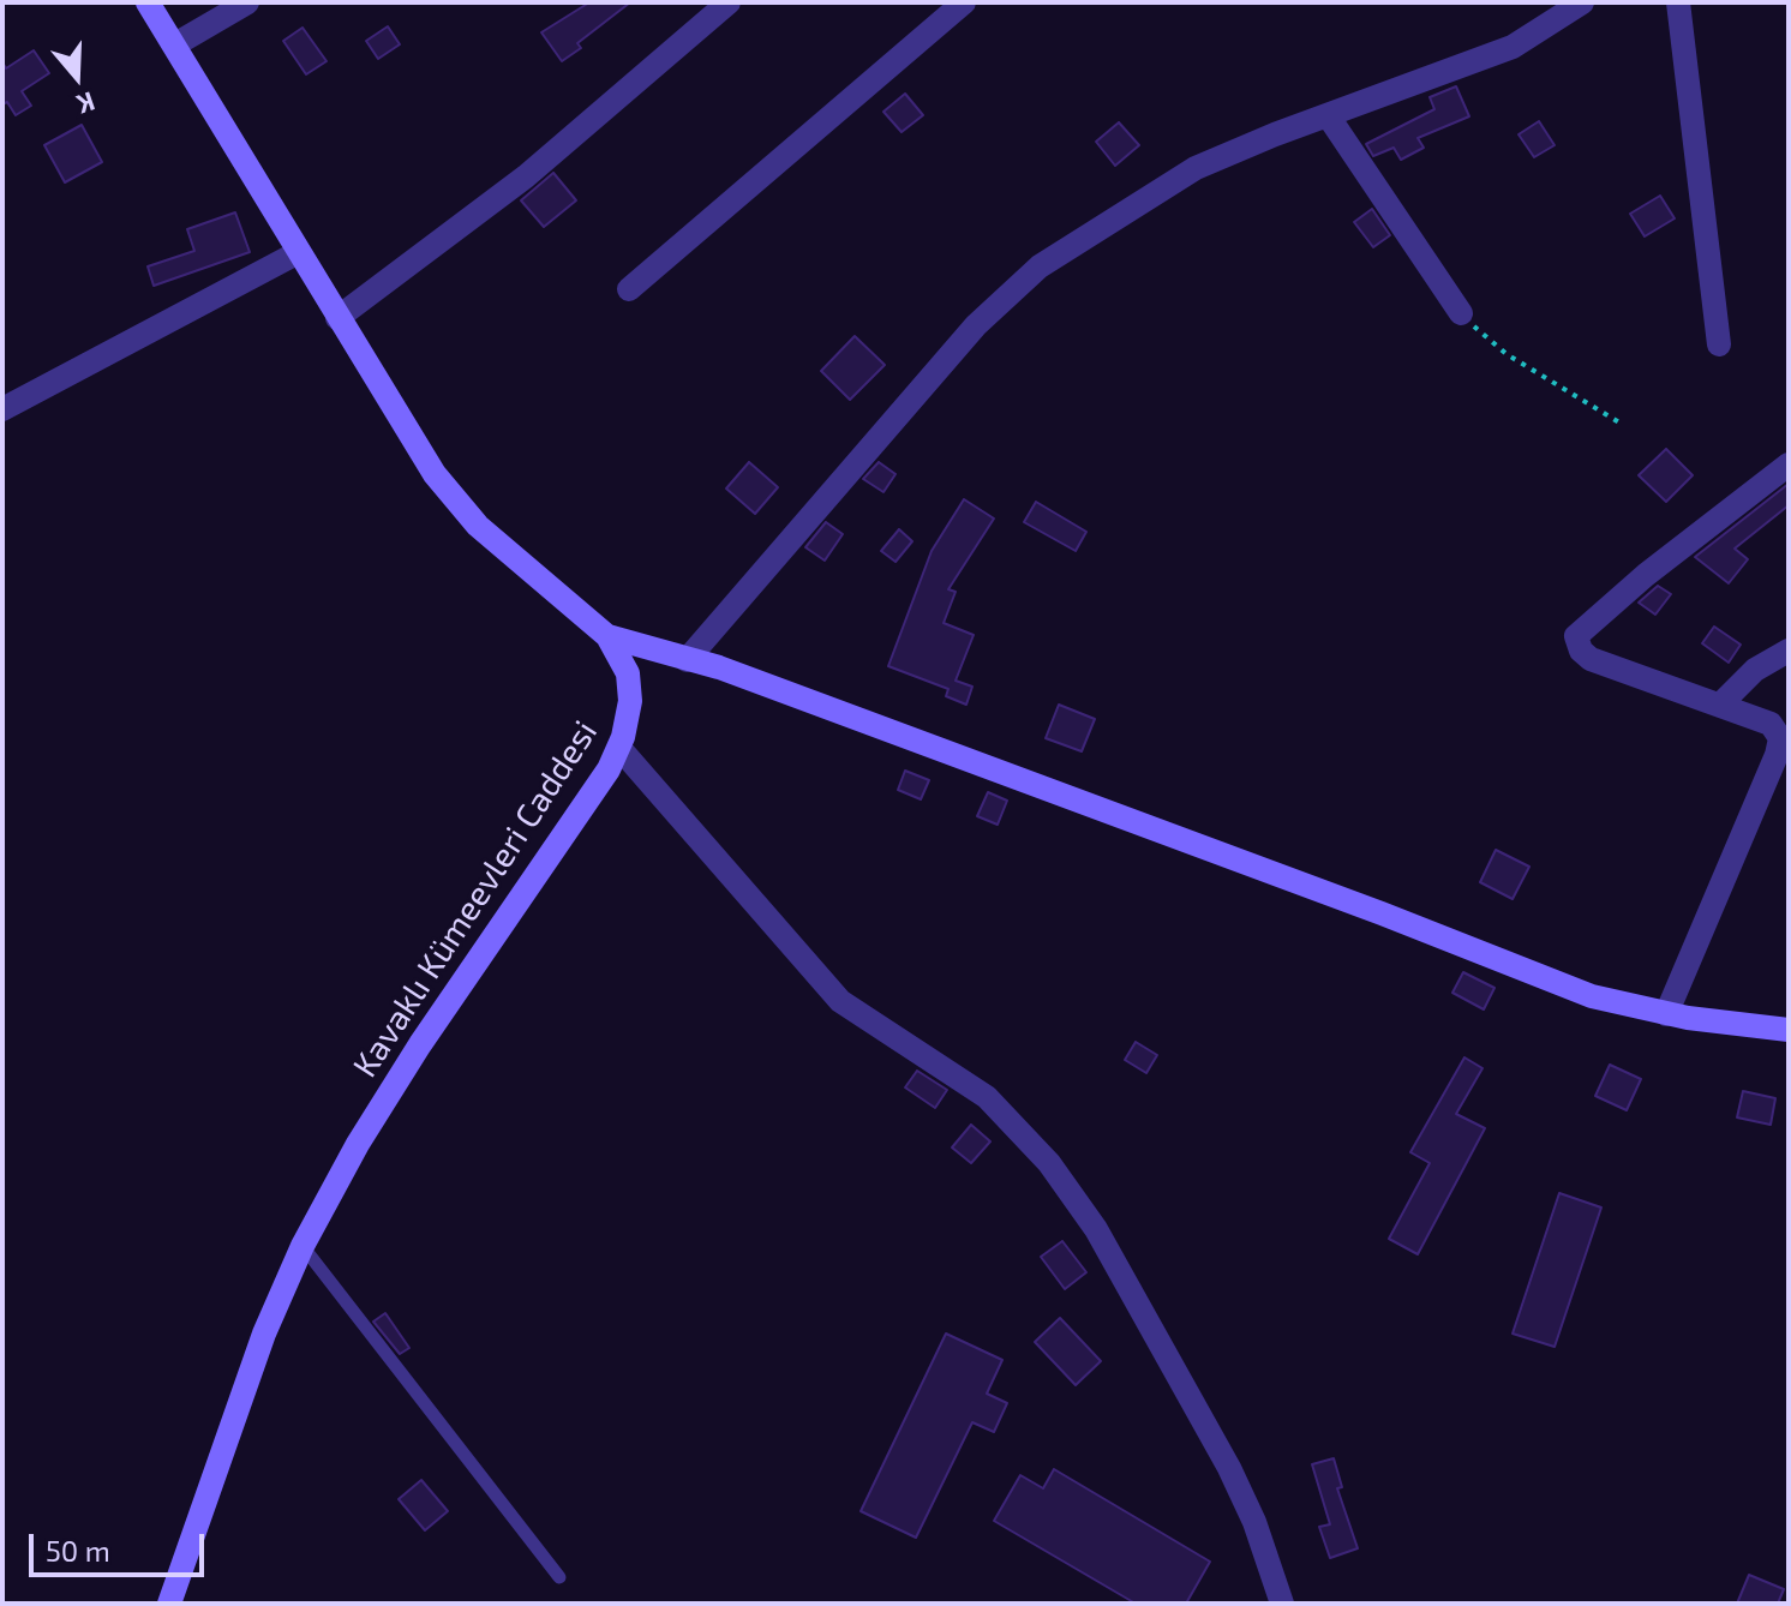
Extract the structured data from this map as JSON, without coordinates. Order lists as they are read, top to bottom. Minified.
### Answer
{"streets":{"street":["Kavaklı Kümeevleri Caddesi"]},"scale_bar":"50 m","north":"bottom"}
